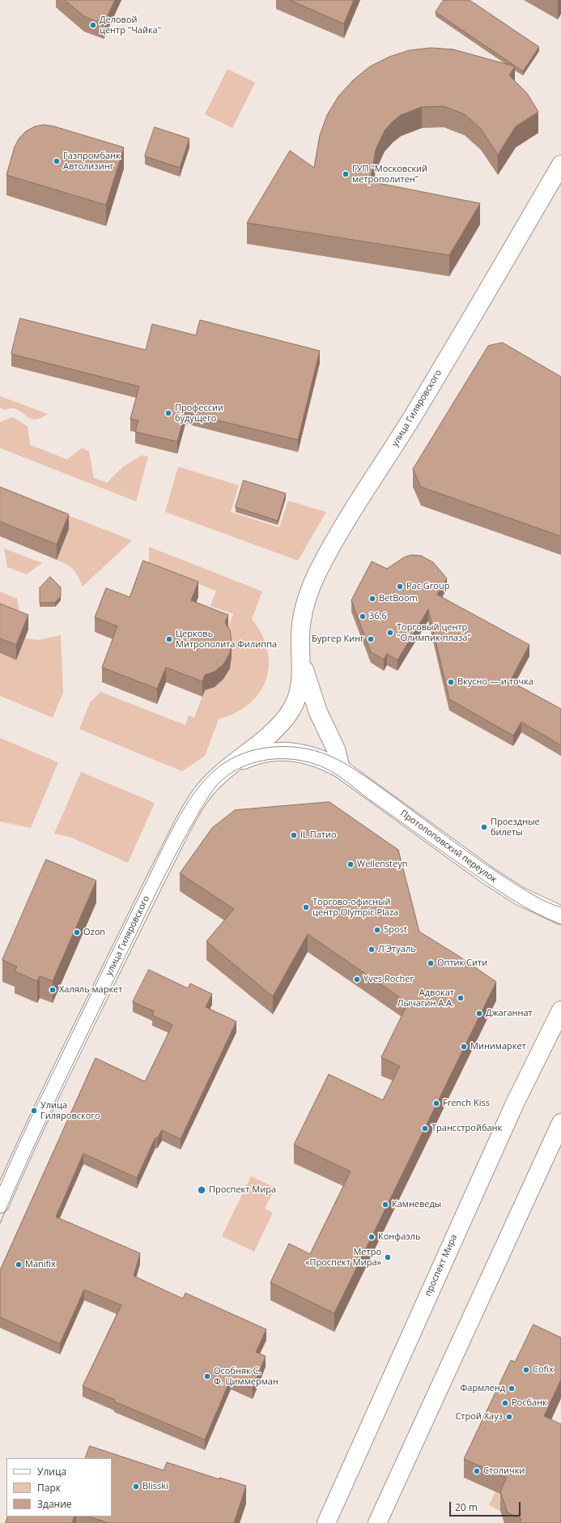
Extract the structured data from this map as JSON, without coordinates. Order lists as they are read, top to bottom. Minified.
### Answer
{"streets":{"street":["улица Гиляровского","Протопоповский переулок","проспект Мира"]},"crossings":[["улица Гиляровского","Протопоповский переулок"]],"places":["Деловой центр \"Чайка\"","Газпромбанк Автолизинг","ГУП \"Московский метрополитен\"","Профессии будущего","Pac Group","BetBoom","36,6","Торговый центр \"Олимпик плаза\"","Церковь Митрополита Филиппа","Бургер Кинг","Вкусно — и точка","Проездные билеты","IL Патио","Wellensteyn","Торгово-офисный центр Olympic Plaza","5post","Ozon","Л'Этуаль","Оптик Сити","Yves Rocher","Халяль маркет","Адвокат Лычагин А.А.","Джаганнат","Минимаркет","French Kiss","Улица Гиляровского","Трансстройбанк","Проспект Мира","Камневеды","Конфаэль","Метро «Проспект Мира»","Manifix","Cofix","Особняк С. Ф. Циммерман","Фармленд","Росбанк","Строй Хауз","Столички","Blisski"],"legend":["Улица","Парк","Здание"],"scale_bar":"20 m"}
